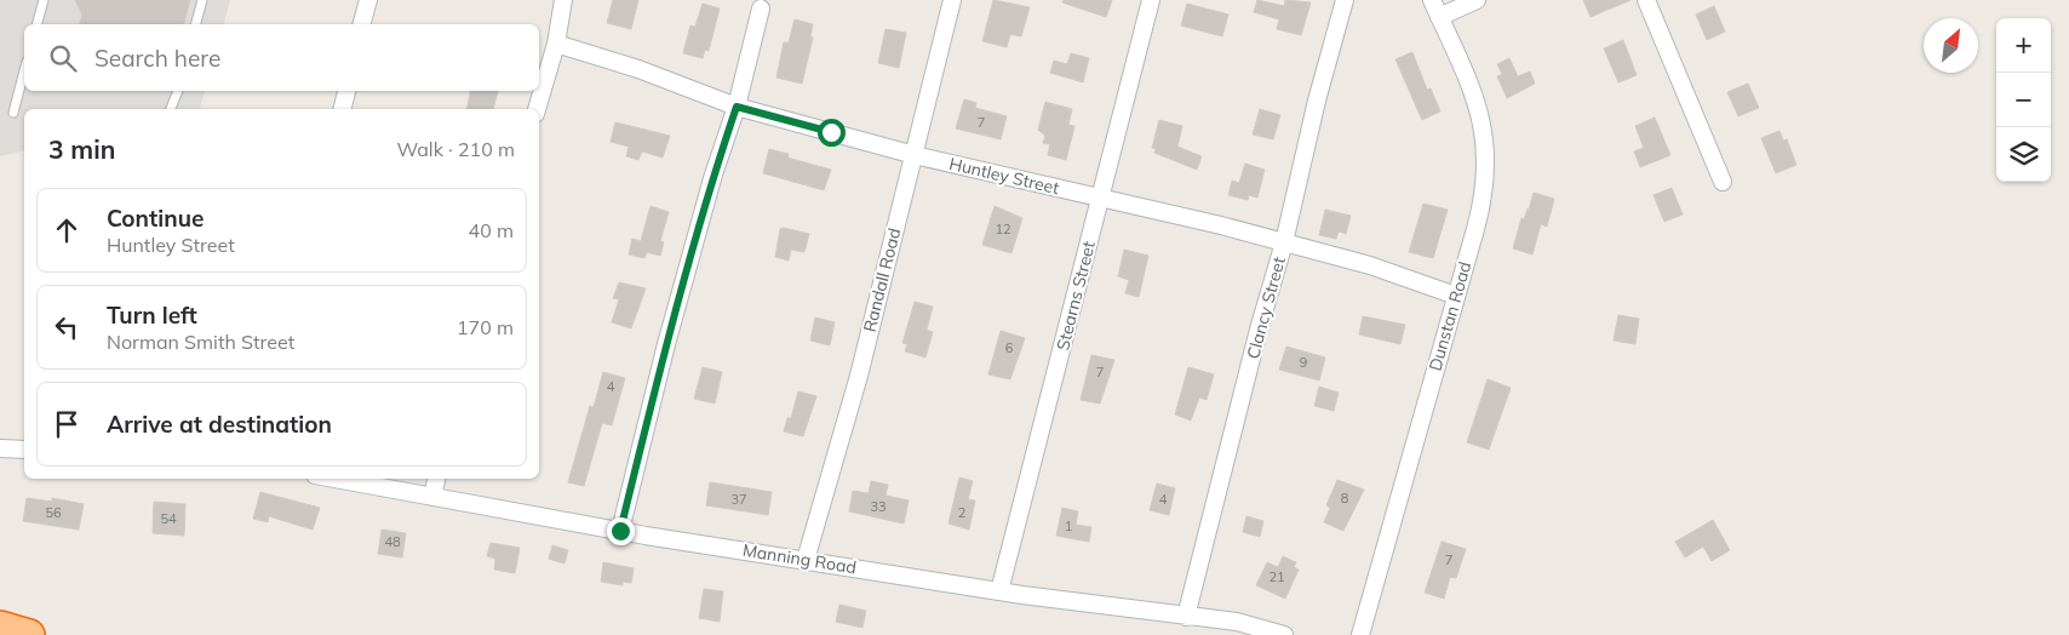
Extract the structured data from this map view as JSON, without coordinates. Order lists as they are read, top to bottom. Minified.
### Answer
{"streets":{"street":["Huntley Street","Randall Road","Stearns Street","Clancy Street","Dunstan Road","Manning Road"]},"crossings":[["Huntley Street","Randall Road"],["Huntley Street","Stearns Street"],["Huntley Street","Clancy Street"],["Huntley Street","Dunstan Road"],["Randall Road","Manning Road"],["Stearns Street","Manning Road"],["Clancy Street","Manning Road"]],"house_numbers":["7","12","6","9","7","4","8","37","4","33","56","2","54","1","48","7","21"],"north":"top right","page":{"map_buttons":["+","−"],"search":"Search here","heading":["3 min","Walk · 210 m"],"list":[["Continue","Huntley Street","40 m"],["Turn left","Norman Smith Street","170 m"],"Arrive at destination"]}}
